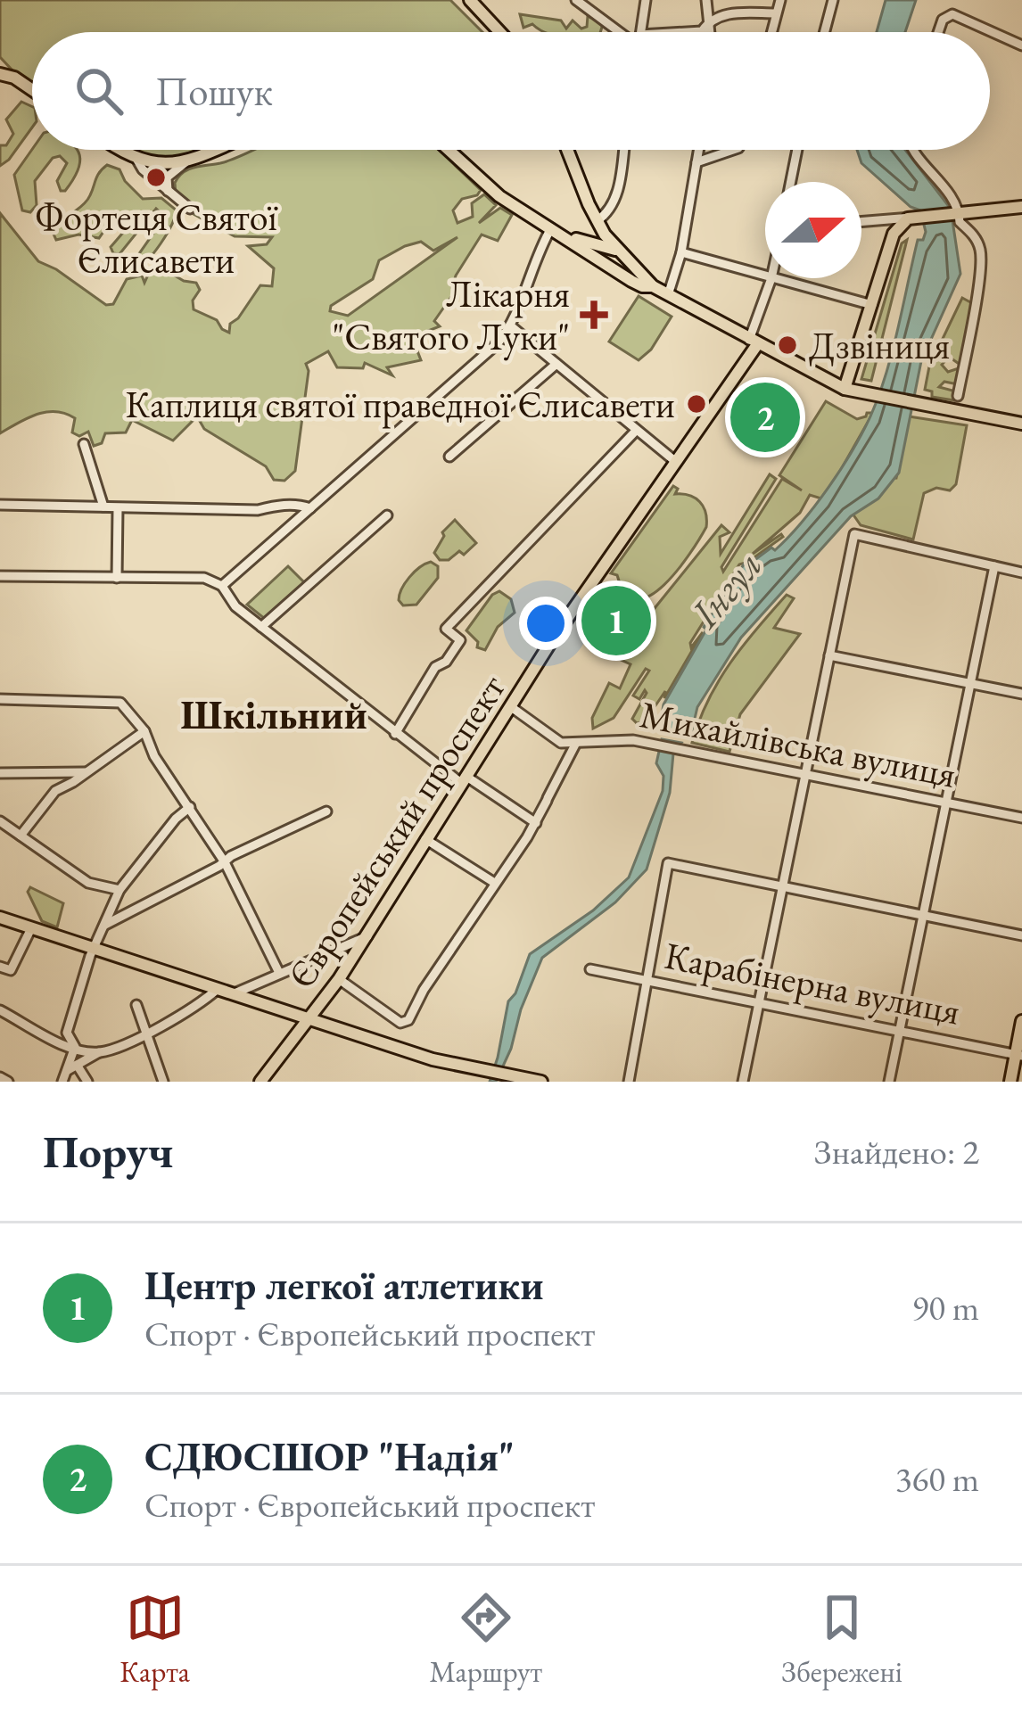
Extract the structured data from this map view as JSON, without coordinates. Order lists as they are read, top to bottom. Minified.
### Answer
{"streets":{"main road":["Європейський проспект"],"street":["Михайлівська вулиця","Карабінерна вулиця"]},"crossings":[["Михайлівська вулиця","Європейський проспект"]],"districts":["Шкільний"],"water":["Інгул"],"places":{"other":["Фортеця Святої Єлисавети","Дзвіниця","Каплиця святої праведної Єлисавети"],"health":["Лікарня \"Святого Луки\""]},"north":"right","page":{"search":"Пошук","pins":["2","1"],"heading":["Поруч","Знайдено: 2"],"list":[{"mark":"1","name":"Центр легкої атлетики","note":"Спорт · Європейський проспект","value":"90 m"},{"mark":"2","name":"СДЮСШОР \"Надія\"","note":"Спорт · Європейський проспект","value":"360 m"}],"nav":["Карта","Маршрут","Збережені"]}}
